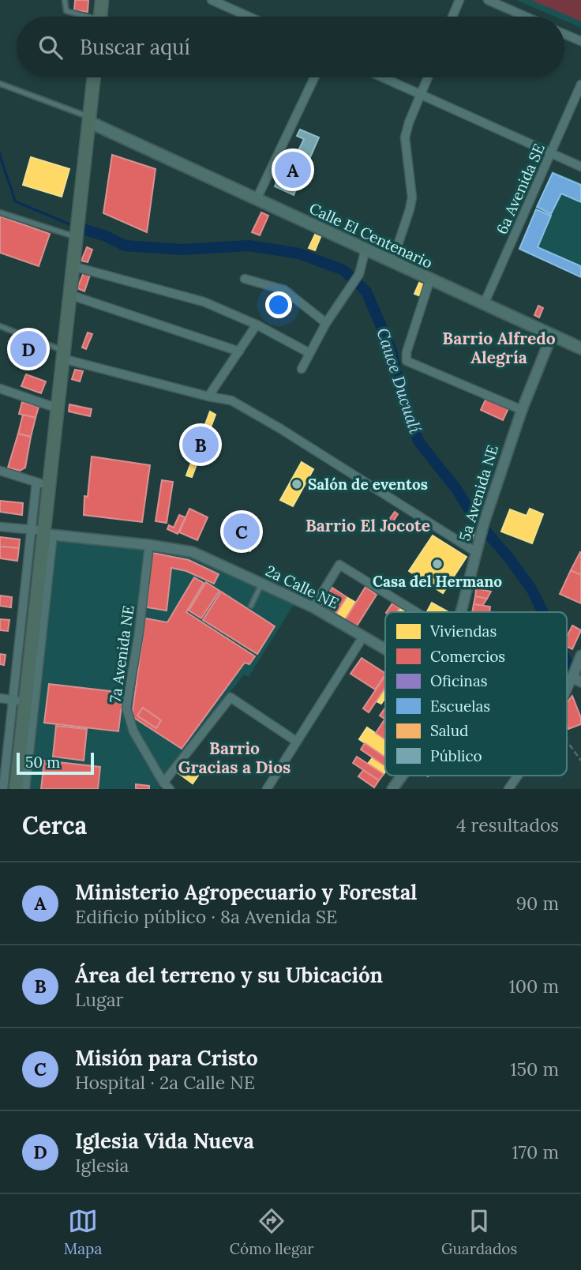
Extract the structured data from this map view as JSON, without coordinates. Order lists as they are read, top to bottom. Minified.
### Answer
{"streets":{"main road":["Calle El Centenario"],"street":["6a Avenida SE","5a Avenida NE","2a Calle NE","7a Avenida NE"]},"crossings":[["6a Avenida SE","Calle El Centenario"],["Calle El Centenario","5a Avenida NE"],["2a Calle NE","7a Avenida NE"]],"districts":["Barrio Alfredo Alegría","Barrio El Jocote","Barrio Gracias a Dios"],"water":["Cauce Ducualí"],"places":["Salón de eventos","Casa del Hermano"],"legend":["Viviendas","Comercios","Oficinas","Escuelas","Salud","Público"],"scale_bar":"50 m","page":{"search":"Buscar aquí","pins":["A","D","B","C"],"scale":"50 m","heading":["Cerca","4 resultados"],"list":[{"mark":"A","name":"Ministerio Agropecuario y Forestal","note":"Edificio público · 8a Avenida SE","value":"90 m"},{"mark":"B","name":"Área del terreno y su Ubicación","note":"Lugar","value":"100 m"},{"mark":"C","name":"Misión para Cristo","note":"Hospital · 2a Calle NE","value":"150 m"},{"mark":"D","name":"Iglesia Vida Nueva","note":"Iglesia","value":"170 m"}],"nav":["Mapa","Cómo llegar","Guardados"]}}
